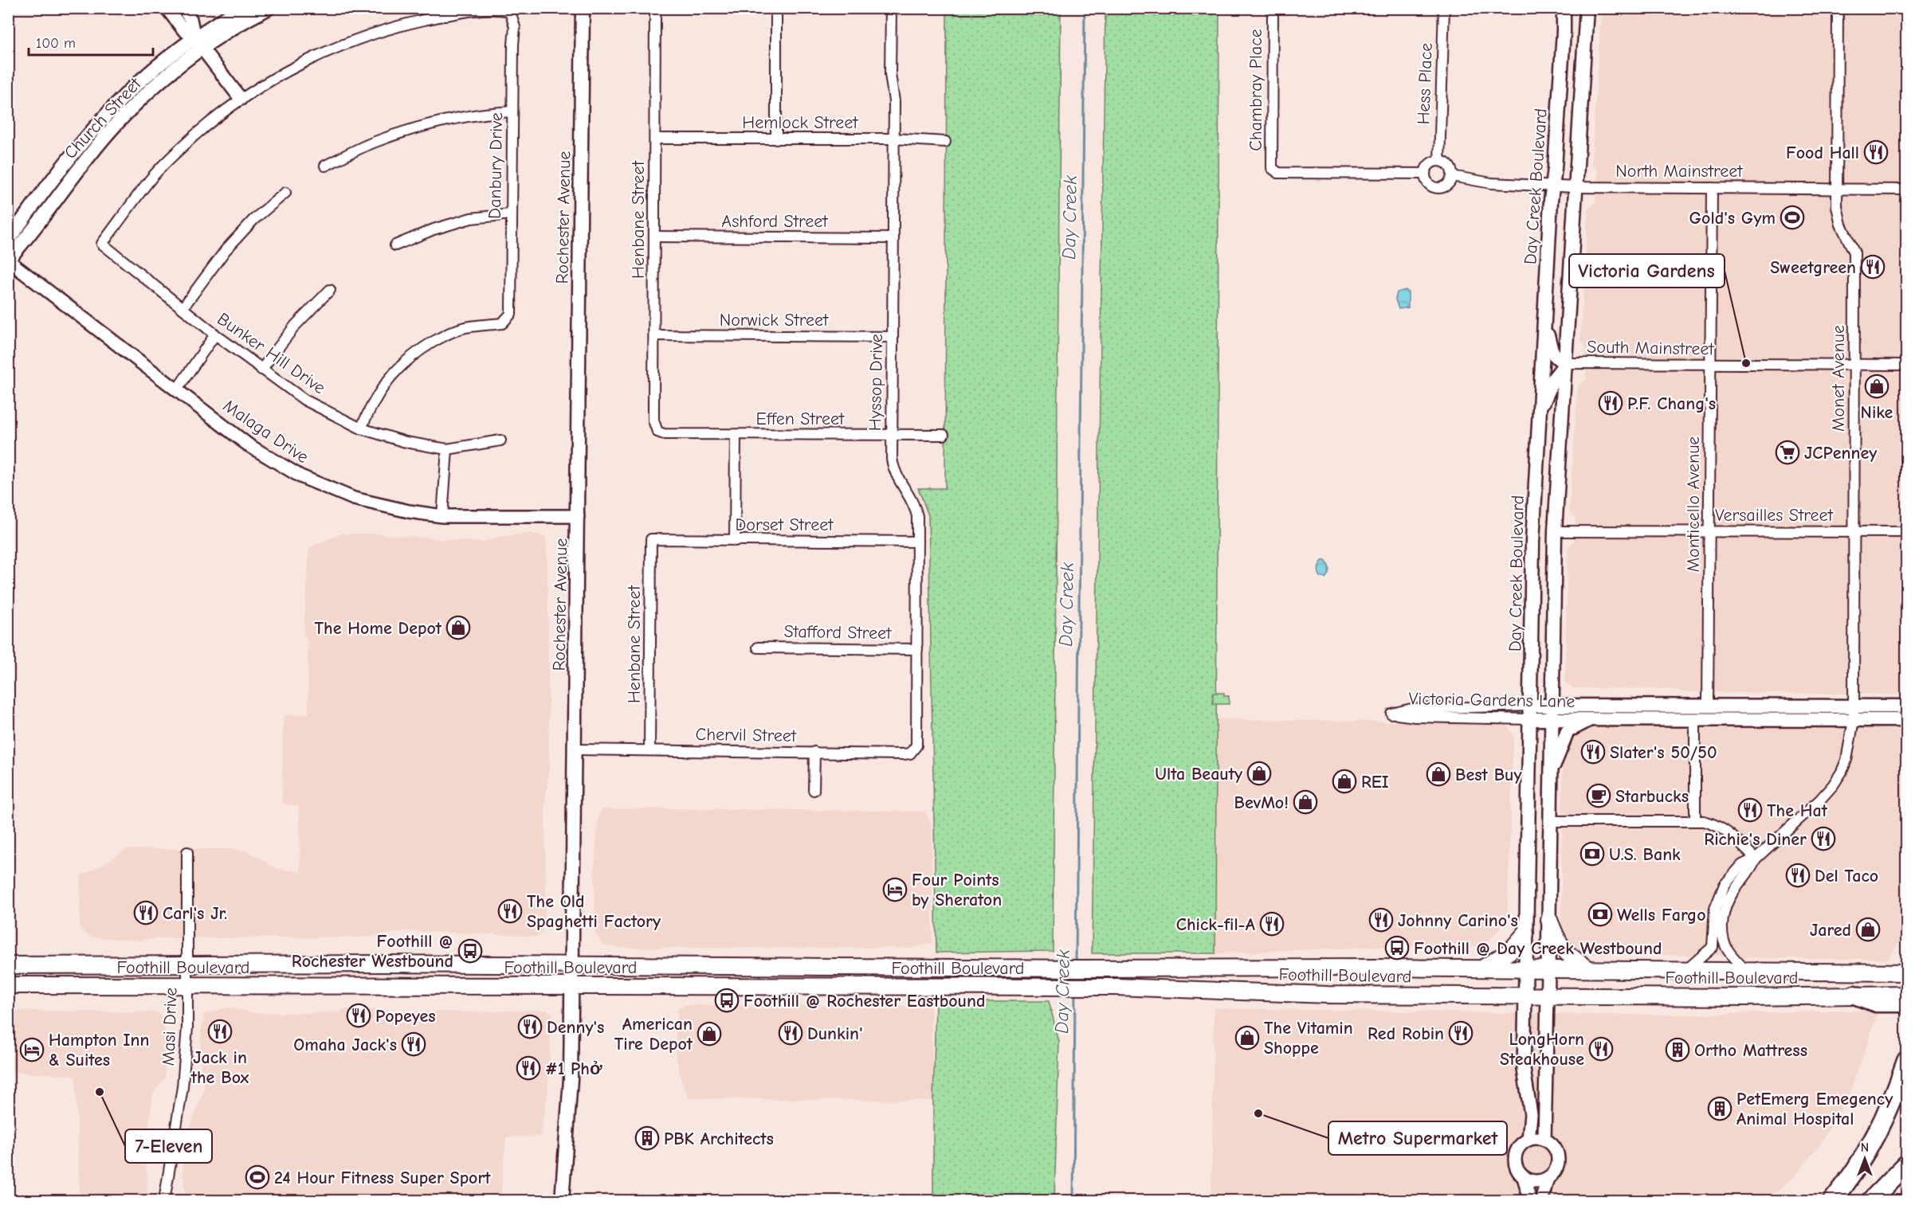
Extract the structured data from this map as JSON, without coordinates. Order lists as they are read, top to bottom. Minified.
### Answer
{"streets":{"main road":["Church Street","Day Creek Boulevard","Rochester Avenue","Victoria Gardens Lane","Foothill Boulevard"],"street":["Hess Place","Chambray Place","Hemlock Street","Danbury Drive","North Mainstreet","Henbane Street","Ashford Street","Norwick Street","South Mainstreet","Bunker Hill Drive","Monet Avenue","Hyssop Drive","Effen Street","Malaga Drive","Monticello Avenue","Versailles Street","Dorset Street","Stafford Street","Chervil Street","Masi Drive"]},"crossings":[["Hess Place","Chambray Place"],["Hess Place","North Mainstreet"],["Chambray Place","North Mainstreet"],["Church Street","Malaga Drive"],["Hemlock Street","Henbane Street"],["Hemlock Street","Hyssop Drive"],["Danbury Drive","Bunker Hill Drive"],["North Mainstreet","Day Creek Boulevard"],["North Mainstreet","Monet Avenue"],["North Mainstreet","Monticello Avenue"],["Day Creek Boulevard","Victoria Gardens Lane"],["Day Creek Boulevard","Foothill Boulevard"],["Rochester Avenue","Malaga Drive"],["Rochester Avenue","Chervil Street"],["Rochester Avenue","Foothill Boulevard"],["Henbane Street","Ashford Street"],["Henbane Street","Norwick Street"],["Henbane Street","Effen Street"],["Henbane Street","Dorset Street"],["Henbane Street","Chervil Street"],["Ashford Street","Hyssop Drive"],["Norwick Street","Hyssop Drive"],["South Mainstreet","Monet Avenue"],["South Mainstreet","Monticello Avenue"],["Monet Avenue","Versailles Street"],["Monet Avenue","Victoria Gardens Lane"],["Monet Avenue","Foothill Boulevard"],["Hyssop Drive","Effen Street"],["Hyssop Drive","Dorset Street"],["Hyssop Drive","Stafford Street"],["Hyssop Drive","Chervil Street"],["Monticello Avenue","Versailles Street"],["Monticello Avenue","Victoria Gardens Lane"],["Foothill Boulevard","Masi Drive"]],"water":["Day Creek"],"places":{"restaurant":["Food Hall","Sweetgreen","P.F. Chang's","Slater's 50/50","The Hat","Richie's Diner","Del Taco","The Old Spaghetti Factory","Carl's Jr.","Johnny Carino's","Chick-fil-A","Popeyes","Denny's","Jack in the Box","Dunkin'","Red Robin","Omaha Jack's","LongHorn Steakhouse","#1 Phở"],"sports":["Gold's Gym","24 Hour Fitness Super Sport"],"other":["Victoria Gardens","7-Eleven","Metro Supermarket"],"shop":["Nike","The Home Depot","Ulta Beauty","Best Buy","REI","BevMo!","Jared","American Tire Depot","The Vitamin Shoppe"],"supermarket":["JCPenney"],"cafe":["Starbucks"],"bank":["U.S. Bank","Wells Fargo"],"hotel":["Four Points by Sheraton","Hampton Inn & Suites"],"bus stop":["Foothill @ Day Creek Westbound","Foothill @ Rochester Westbound","Foothill @ Rochester Eastbound"],"building":["Ortho Mattress","PetEmerg Emegency Animal Hospital","PBK Architects"]},"scale_bar":"100 m","north":"top"}
